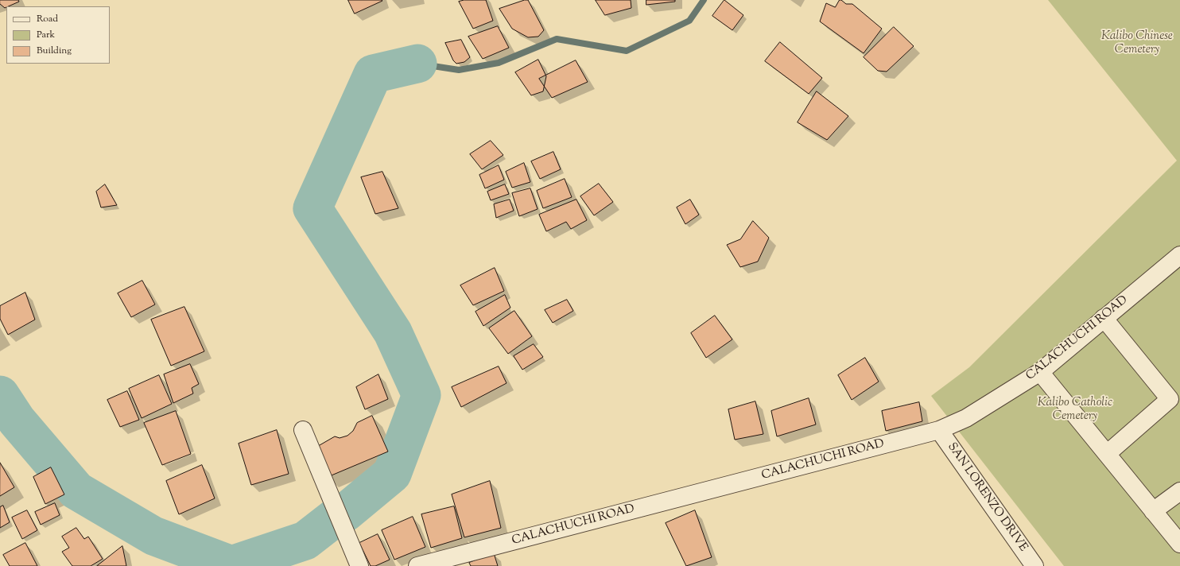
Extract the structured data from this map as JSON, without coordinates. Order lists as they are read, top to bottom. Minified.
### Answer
{"streets":{"street":["CALACHUCHI ROAD","SAN LORENZO DRIVE"]},"crossings":[["CALACHUCHI ROAD","SAN LORENZO DRIVE"]],"parks":["Kalibo Chinese Cemetery","Kalibo Catholic Cemetery"],"legend":["Road","Park","Building"]}
